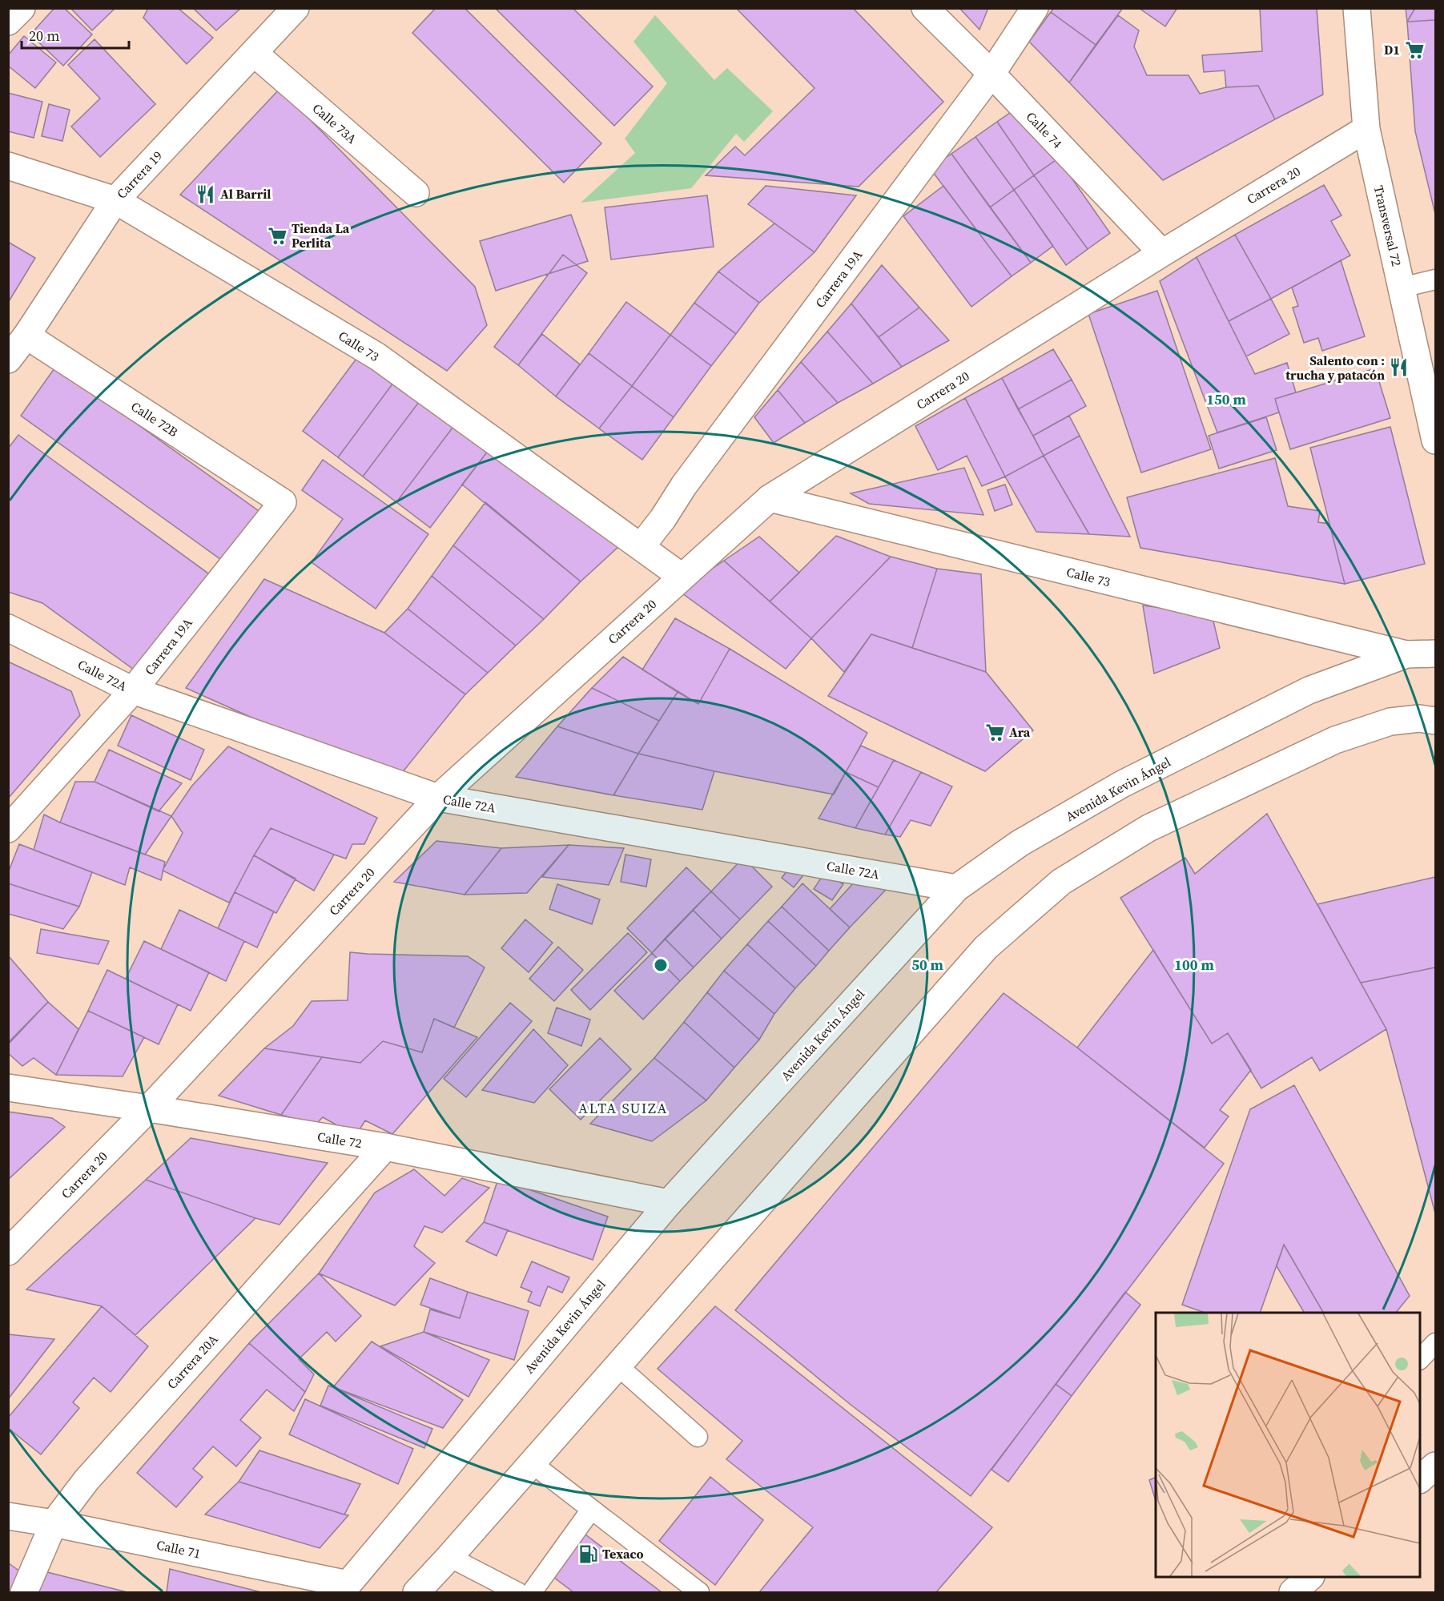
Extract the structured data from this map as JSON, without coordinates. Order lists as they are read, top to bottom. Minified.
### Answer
{"streets":{"street":["Calle 73A","Calle 74","Carrera 19","Carrera 20","Transversal 72","Carrera 19A","Calle 73","Calle 72B","Calle 72A","Avenida Kevin Ángel","Calle 72","Carrera 20A","Calle 71"]},"crossings":[["Calle 73A","Carrera 19"],["Calle 74","Carrera 20"],["Calle 74","Carrera 19A"],["Carrera 19","Calle 73"],["Carrera 19","Calle 72B"],["Carrera 20","Transversal 72"],["Carrera 20","Calle 73"],["Carrera 20","Calle 72A"],["Carrera 20","Calle 72"],["Carrera 19A","Calle 73"],["Carrera 19A","Calle 72B"],["Carrera 19A","Calle 72A"],["Calle 73","Avenida Kevin Ángel"],["Calle 72A","Avenida Kevin Ángel"],["Avenida Kevin Ángel","Calle 72"],["Avenida Kevin Ángel","Calle 71"],["Calle 72","Carrera 20A"],["Carrera 20A","Calle 71"]],"districts":["ALTA SUIZA"],"places":{"supermarket":["D1","Tienda La Perlita","Ara"],"restaurant":["Al Barril","Salento con : trucha y patacón"],"fuel station":["Texaco"]},"scale_bar":"20 m","rings":["150 m","50 m","100 m"]}
